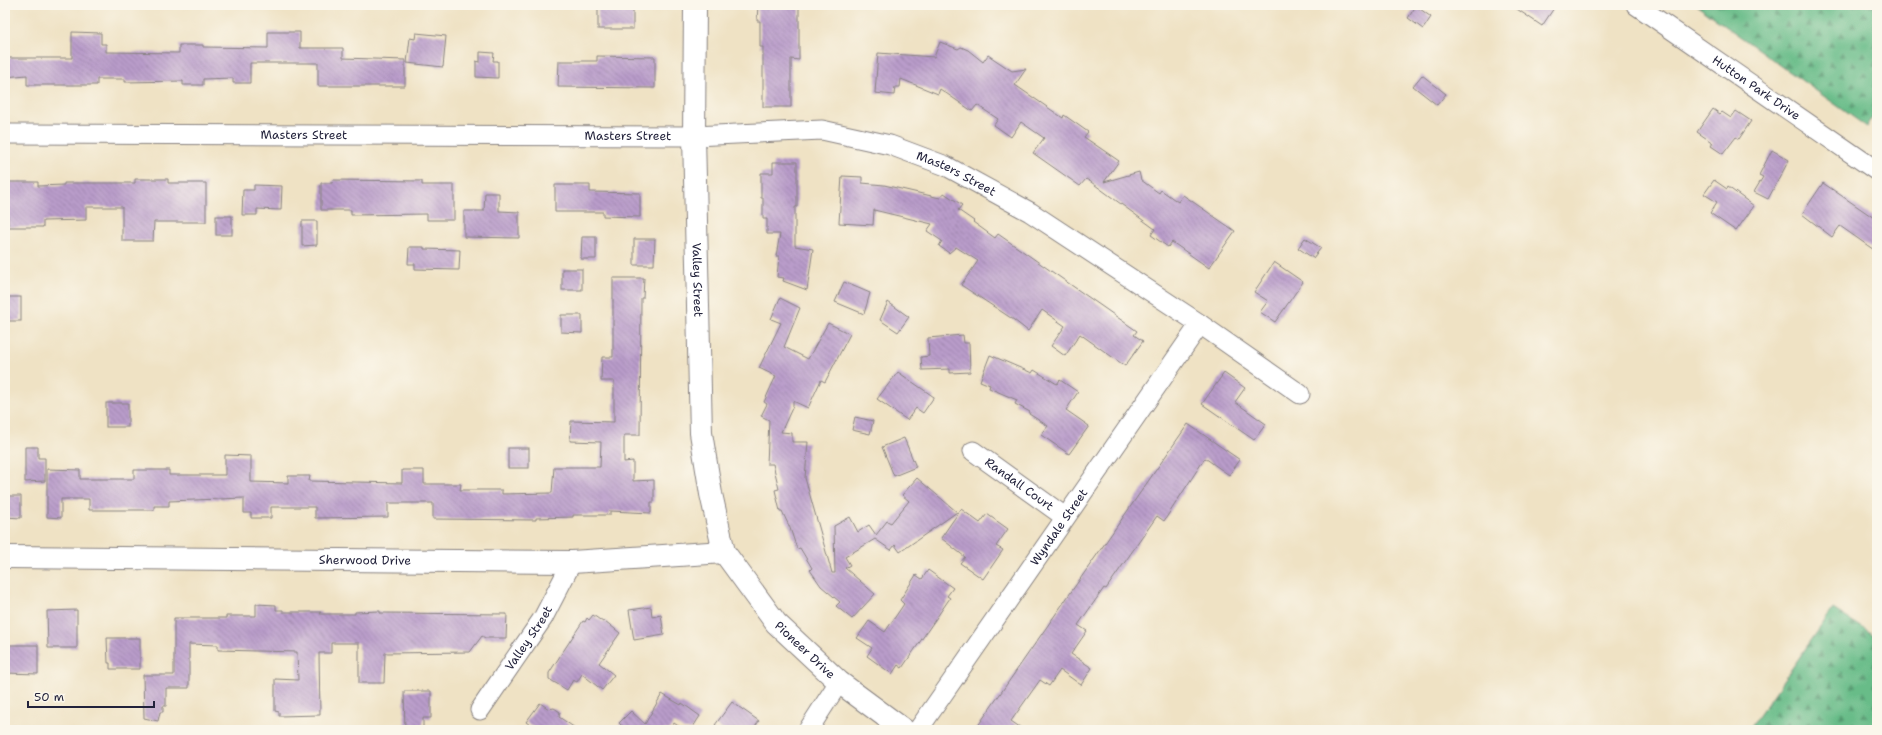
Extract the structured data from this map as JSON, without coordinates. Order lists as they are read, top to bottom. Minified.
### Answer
{"streets":{"street":["Hutton Park Drive","Masters Street","Valley Street","Randall Court","Wyndale Street","Sherwood Drive","Pioneer Drive"]},"crossings":[["Masters Street","Valley Street"],["Masters Street","Wyndale Street"],["Valley Street","Sherwood Drive"],["Valley Street","Pioneer Drive"],["Randall Court","Wyndale Street"],["Sherwood Drive","Pioneer Drive"]],"scale_bar":"50 m"}
